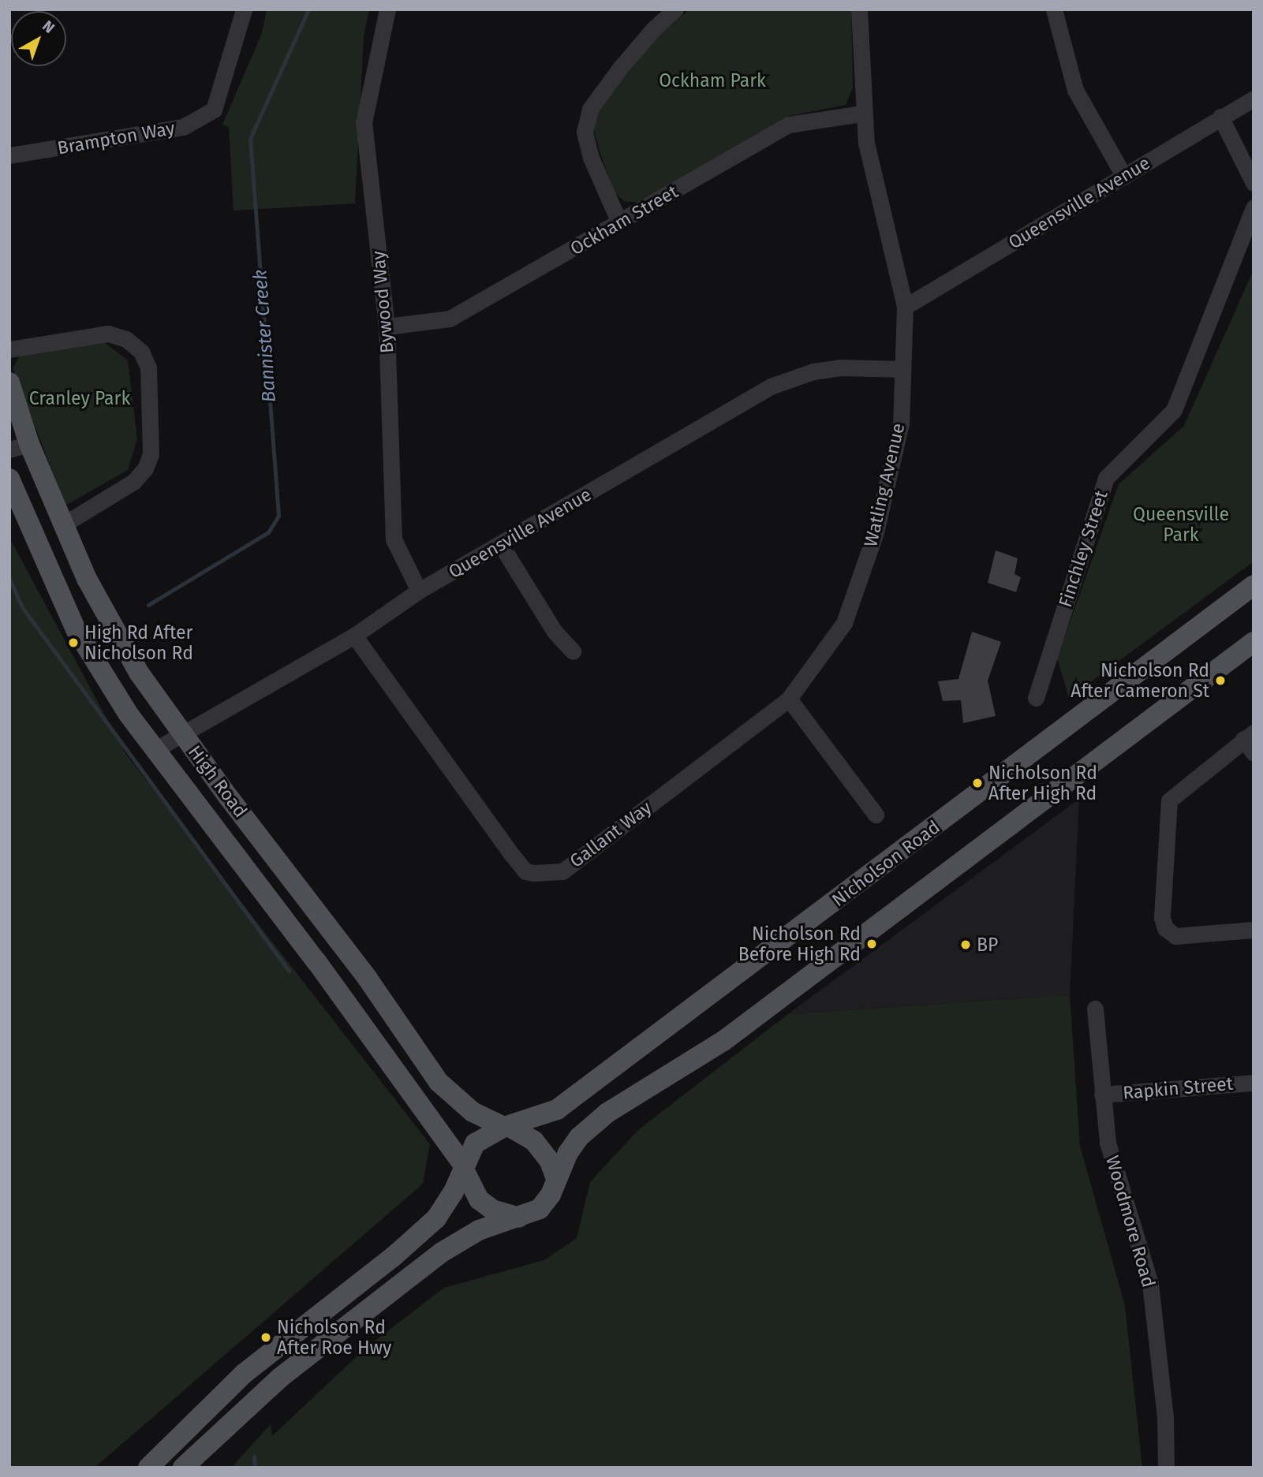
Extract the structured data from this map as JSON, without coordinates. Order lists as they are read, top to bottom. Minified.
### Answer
{"streets":{"main road":["High Road","Nicholson Road"],"street":["Brampton Way","Queensville Avenue","Ockham Street","Bywood Way","Watling Avenue","Finchley Street","Gallant Way","Rapkin Street","Woodmore Road"]},"crossings":[["Queensville Avenue","Bywood Way"],["Queensville Avenue","Watling Avenue"],["Queensville Avenue","High Road"],["Queensville Avenue","Gallant Way"],["Ockham Street","Bywood Way"],["Ockham Street","Watling Avenue"],["Watling Avenue","Gallant Way"],["High Road","Nicholson Road"],["Rapkin Street","Woodmore Road"]],"water":["Bannister Creek"],"parks":["Ockham Park","Cranley Park","Queensville Park"],"places":["High Rd After Nicholson Rd","Nicholson Rd After Cameron St","Nicholson Rd After High Rd","Nicholson Rd Before High Rd","BP","Nicholson Rd After Roe Hwy"],"north":"top right"}
